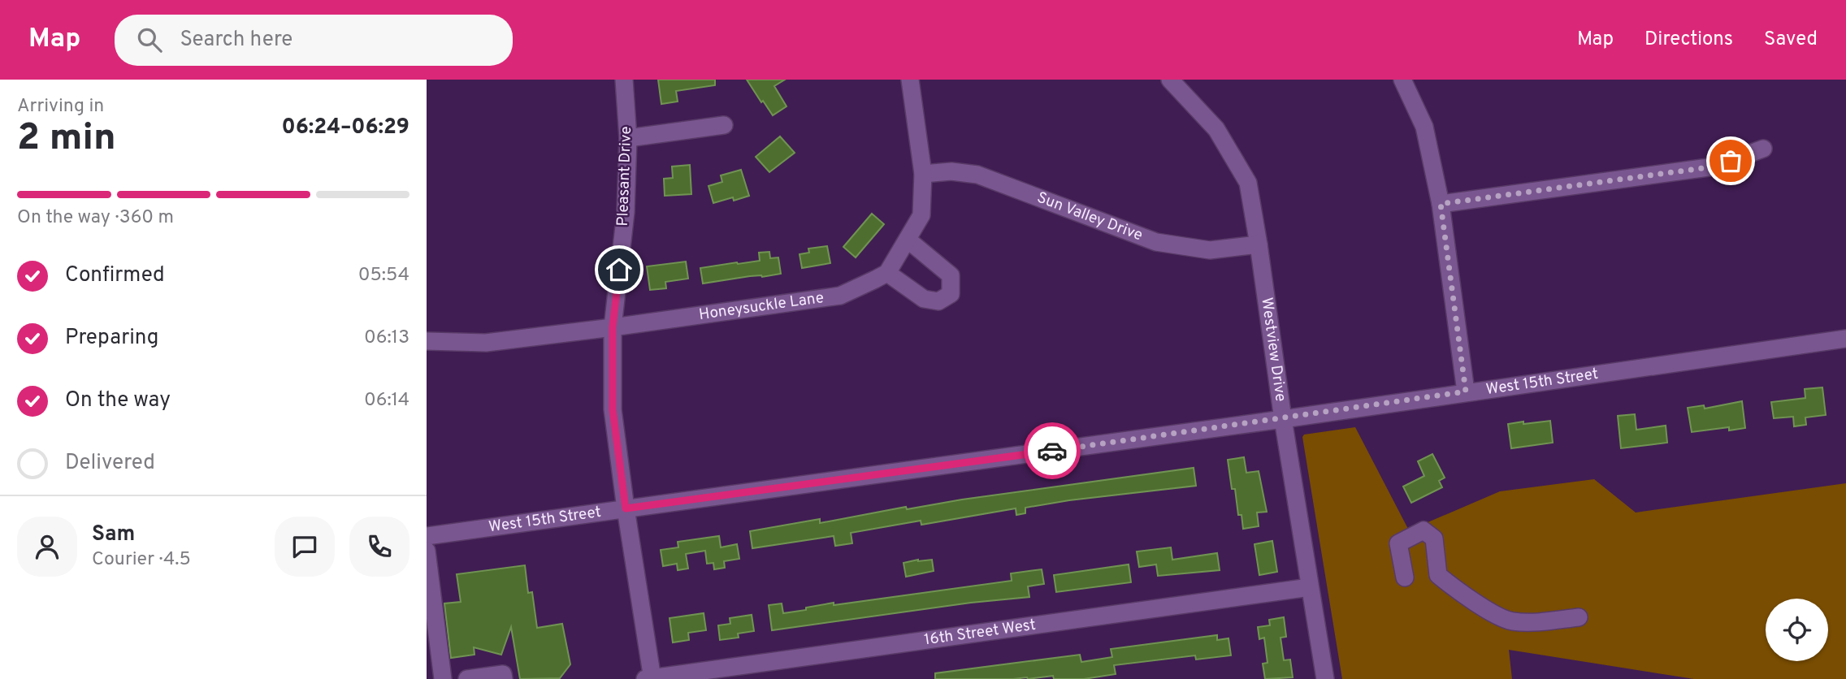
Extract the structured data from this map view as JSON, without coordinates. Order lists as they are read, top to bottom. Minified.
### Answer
{"streets":{"street":["Pleasant Drive","Sun Valley Drive","Honeysuckle Lane","Westview Drive","West 15th Street","16th Street West"]},"crossings":[["Pleasant Drive","Honeysuckle Lane"],["Pleasant Drive","West 15th Street"],["Pleasant Drive","16th Street West"],["Sun Valley Drive","Westview Drive"],["Westview Drive","West 15th Street"],["Westview Drive","16th Street West"]],"page":{"header":"Map","search":"Search here","nav":["Map","Directions","Saved"],"heading":["2 min","Arriving in","06:24–06:29"],"panel":["Sam","Courier · 4.5"],"bar":"On the way · 360 m","list":[["Confirmed","05:54"],["Preparing","06:13"],["On the way","06:14"],"Delivered"]}}
